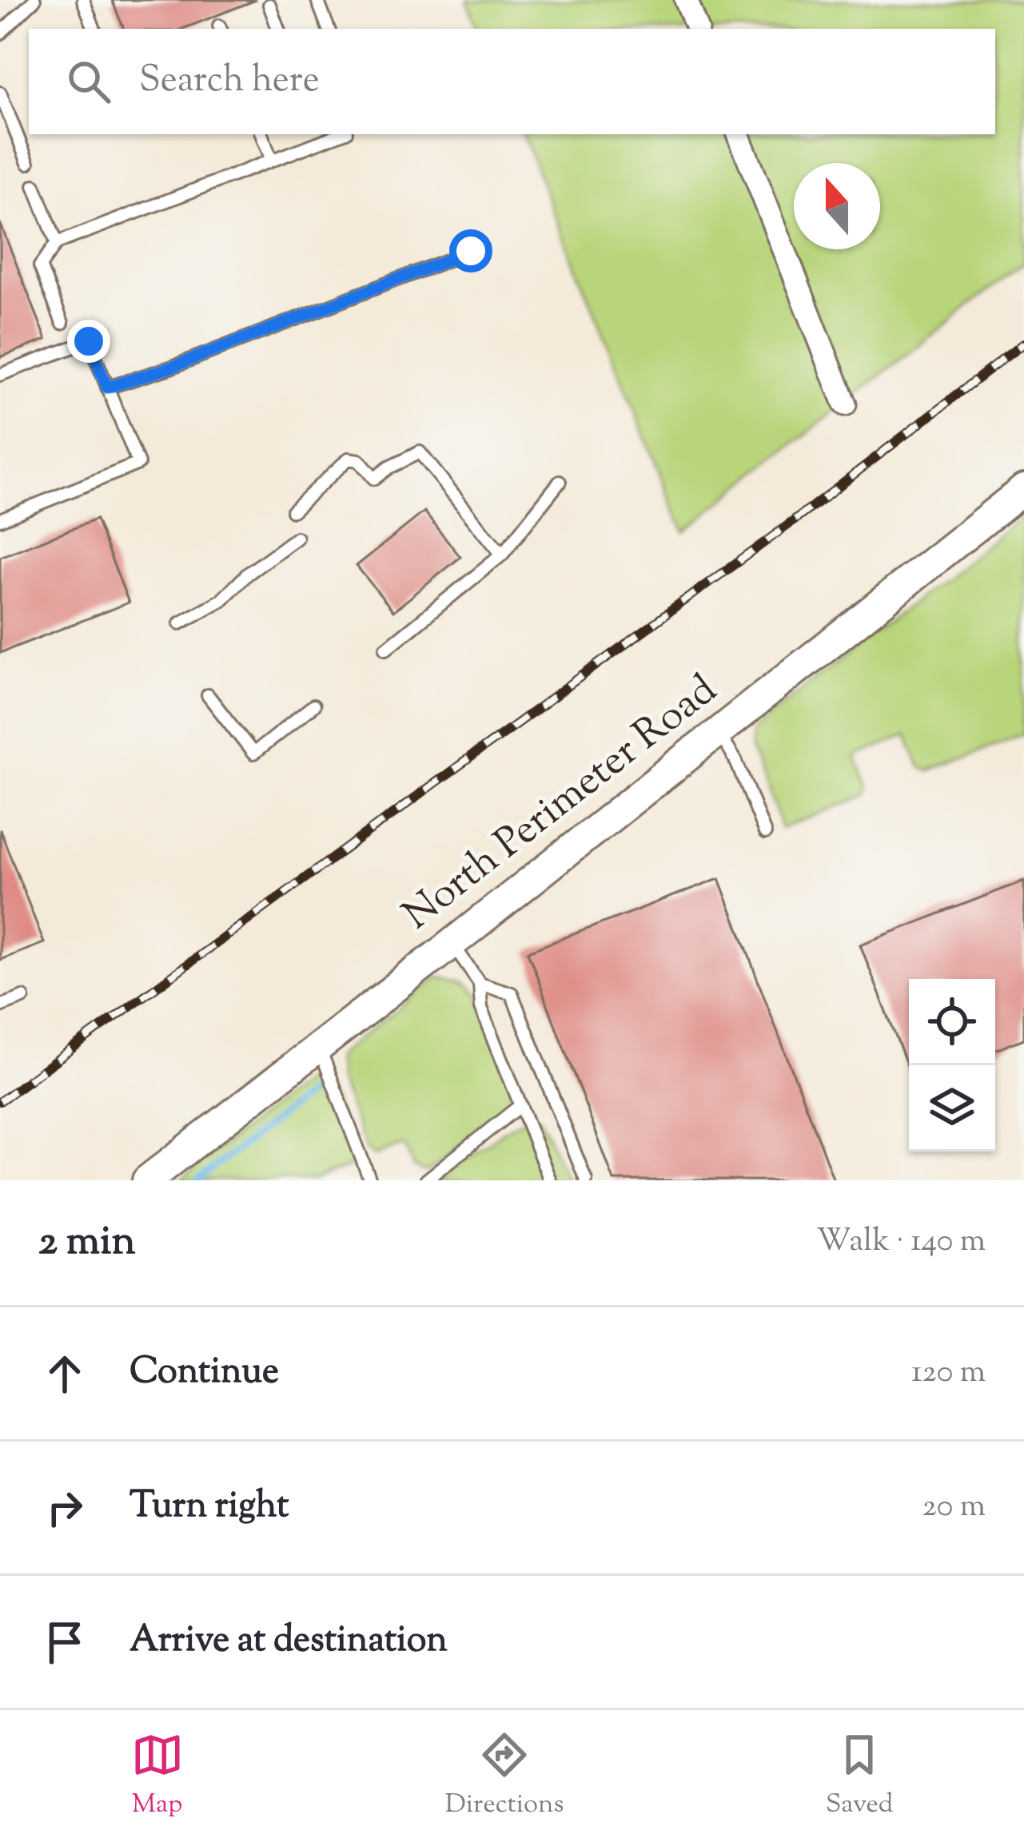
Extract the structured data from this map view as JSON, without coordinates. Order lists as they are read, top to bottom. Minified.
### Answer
{"streets":{"street":["North Perimeter Road"]},"north":"top","page":{"search":"Search here","heading":["2 min","Walk · 140 m"],"list":[["Continue","120 m"],["Turn right","20 m"],"Arrive at destination"],"nav":["Map","Directions","Saved"]}}
